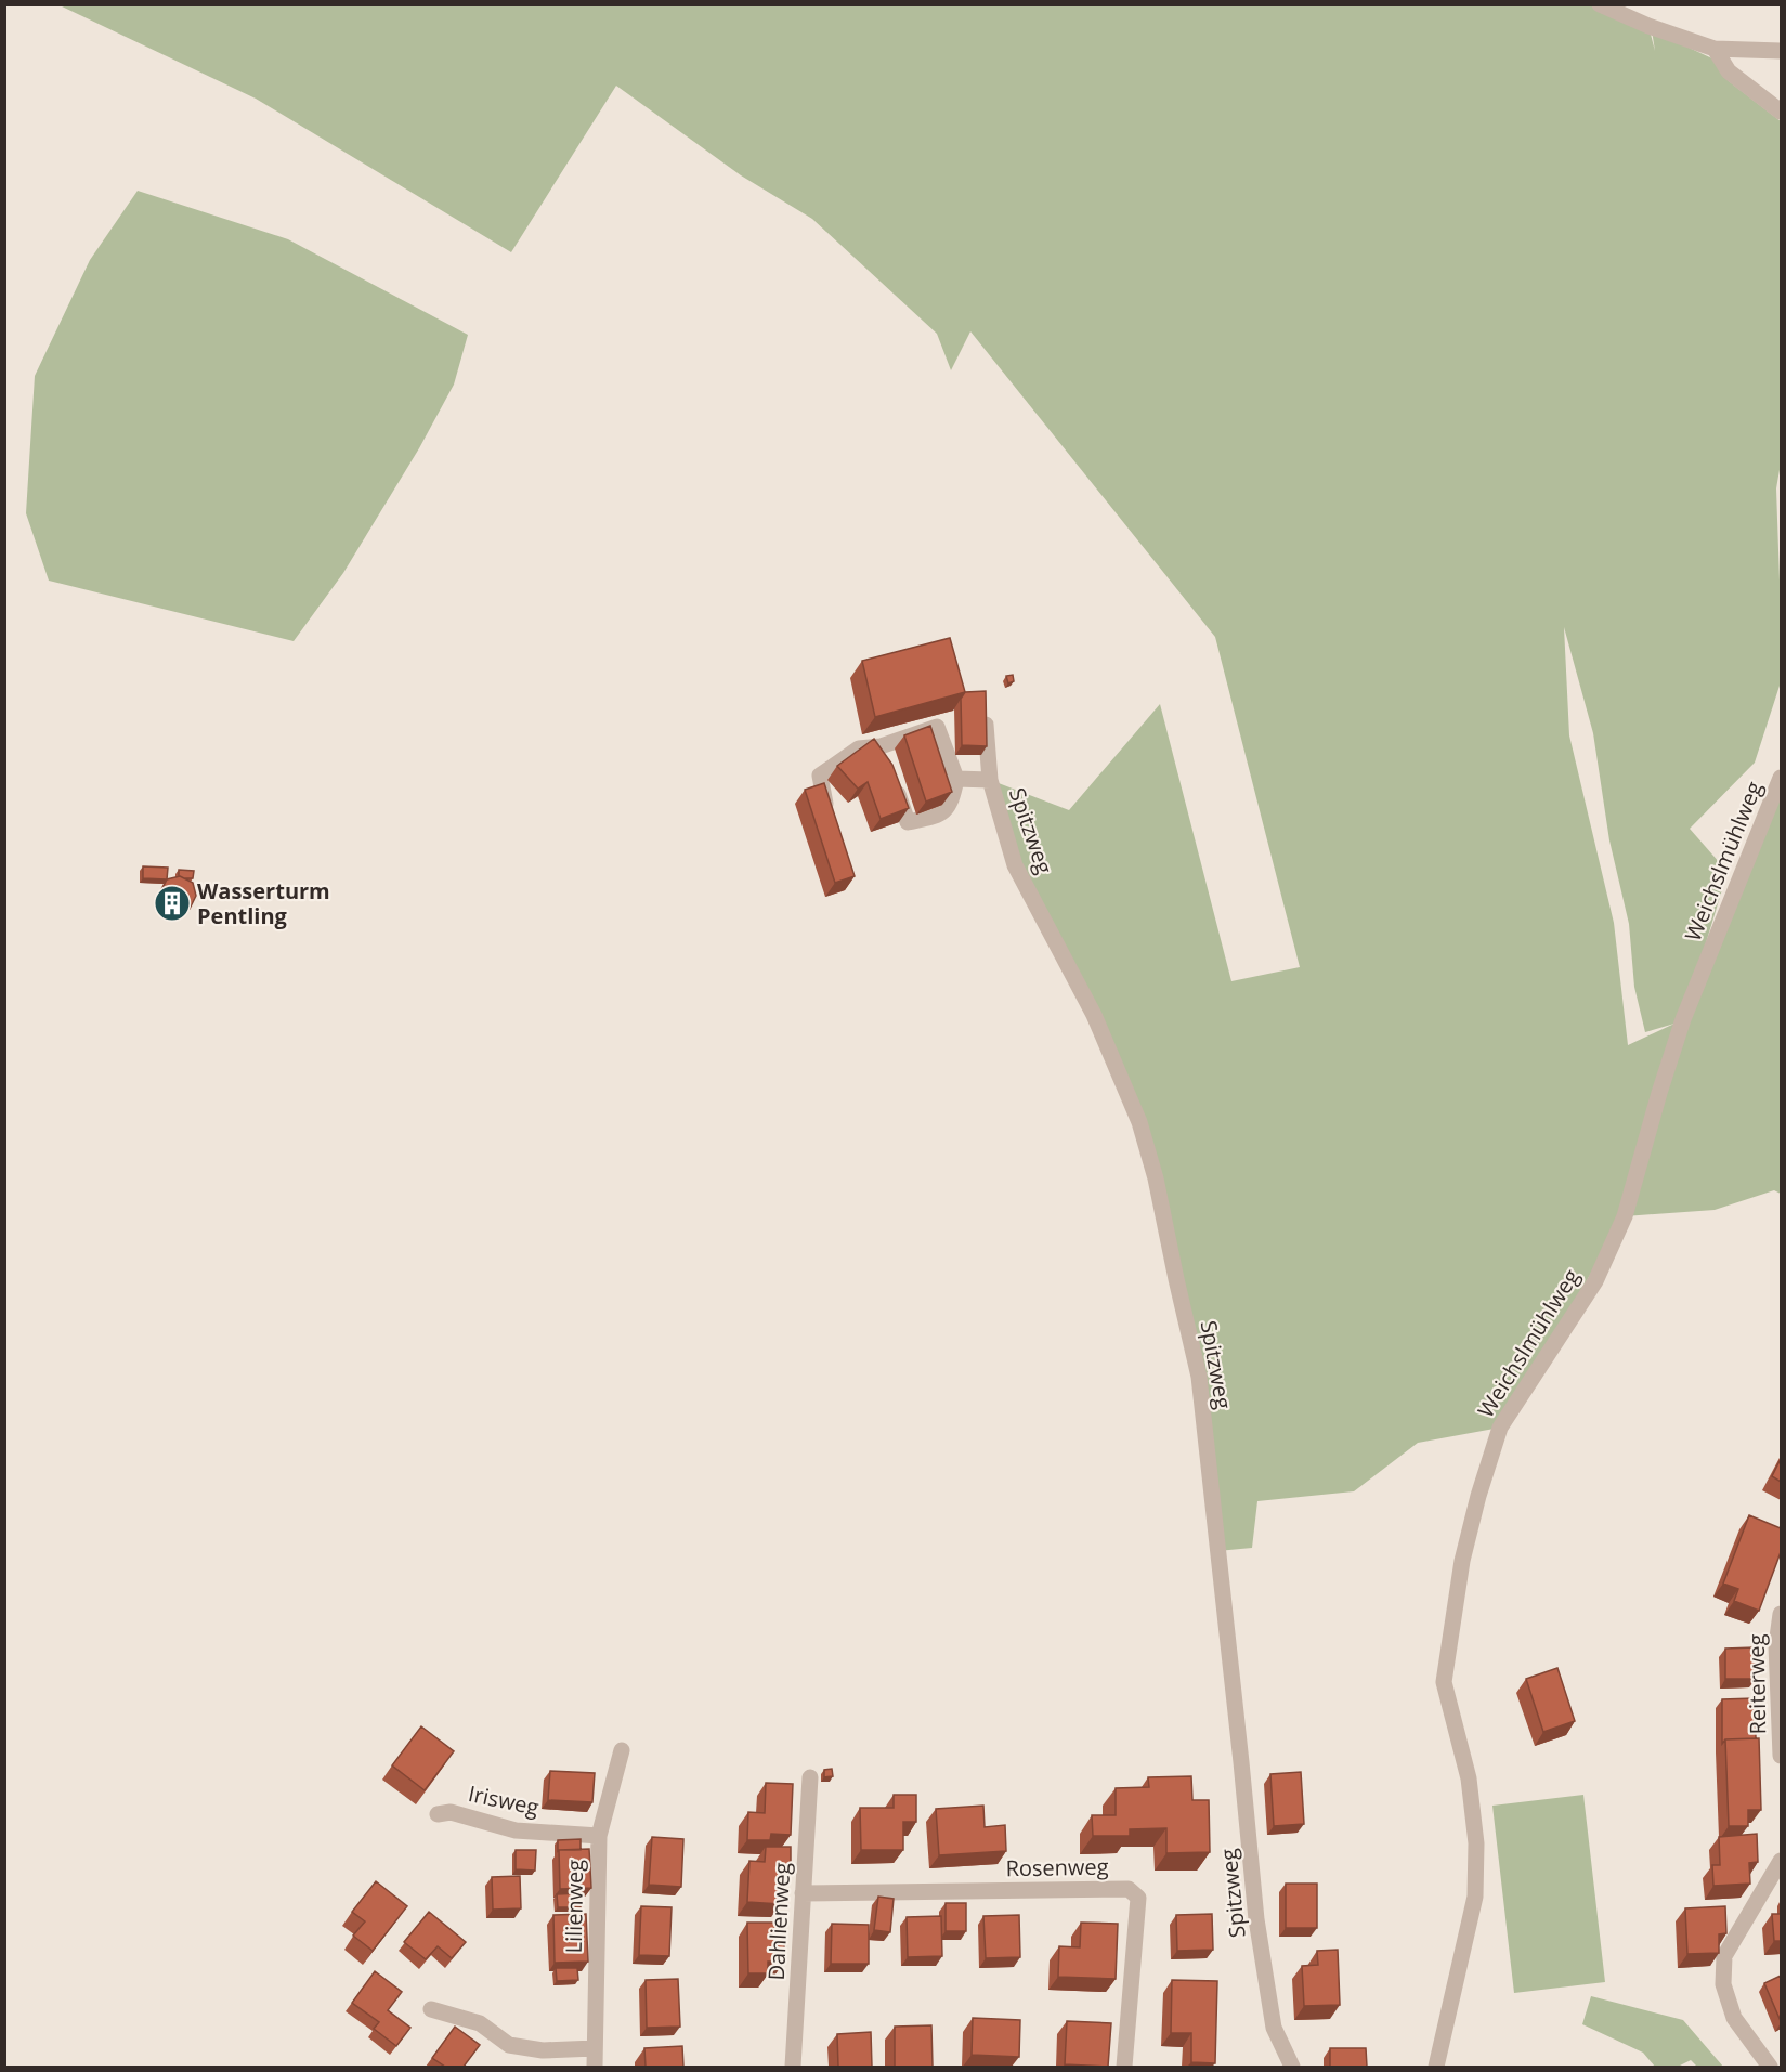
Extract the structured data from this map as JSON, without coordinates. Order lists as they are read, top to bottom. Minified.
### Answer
{"streets":{"street":["Spitzweg","Weichslmühlweg","Reiterweg","Irisweg","Rosenweg","Lilienweg","Dahlienweg"]},"crossings":[["Irisweg","Lilienweg"],["Rosenweg","Dahlienweg"]],"places":{"building":["Wasserturm Pentling"]}}
